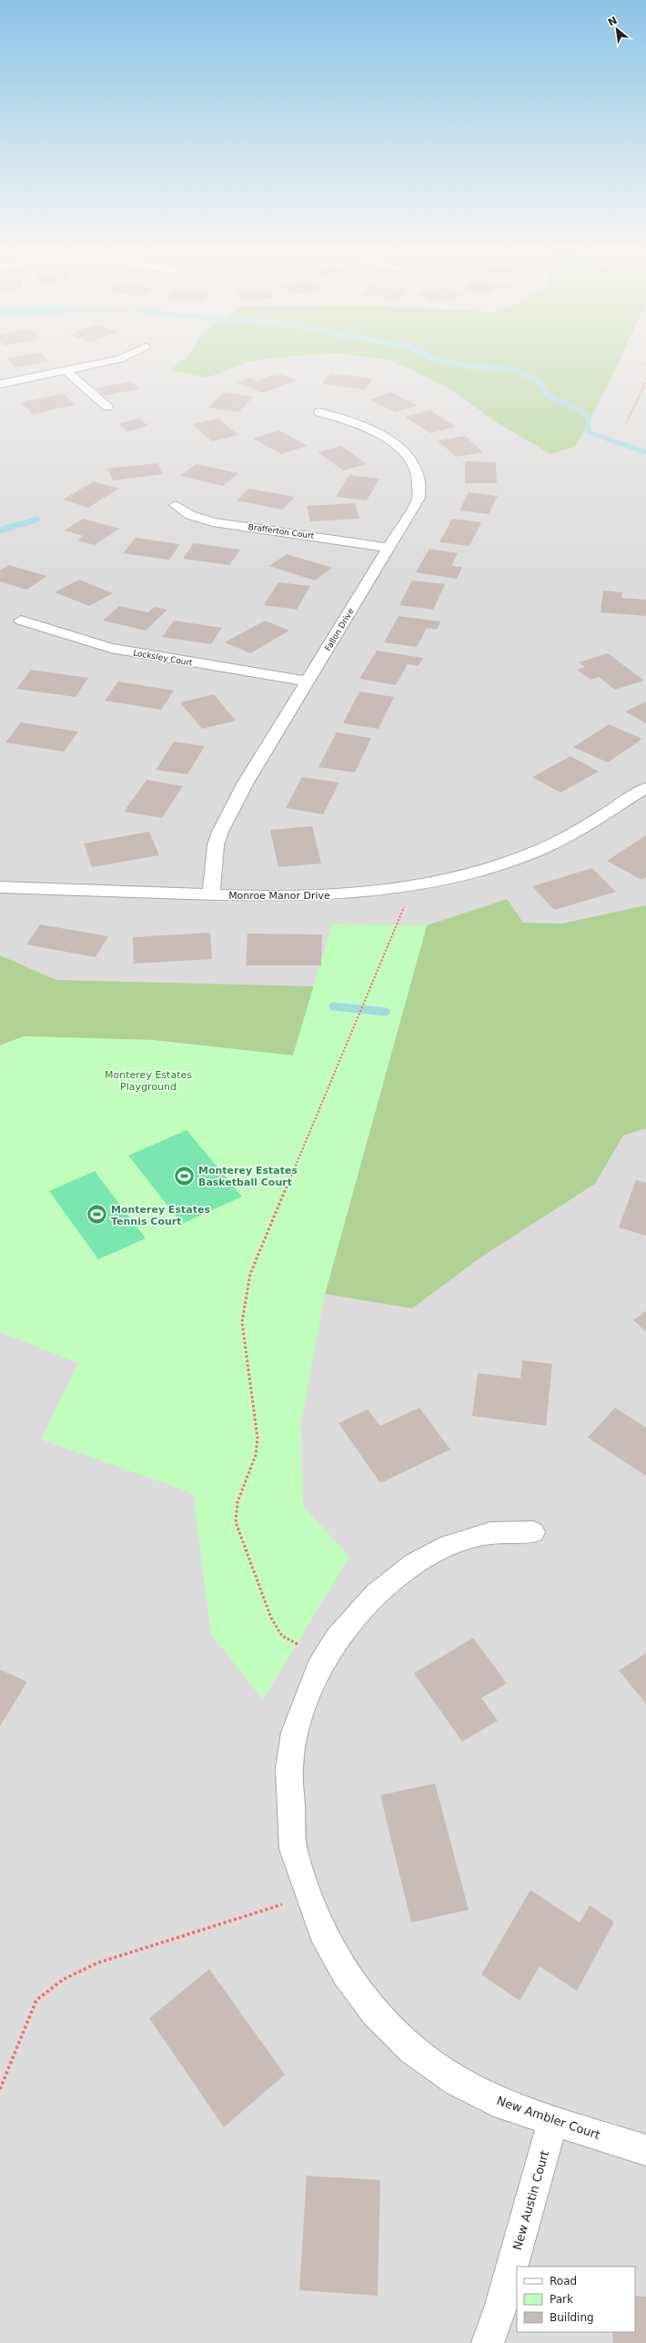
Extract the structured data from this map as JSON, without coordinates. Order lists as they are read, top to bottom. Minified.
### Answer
{"streets":{"street":["Brafferton Court","Fallon Drive","Locksley Court","Monroe Manor Drive","New Ambler Court","New Austin Court"]},"crossings":[["Brafferton Court","Fallon Drive"],["Fallon Drive","Locksley Court"],["Fallon Drive","Monroe Manor Drive"],["New Ambler Court","New Austin Court"]],"parks":["Monterey Estates Playground"],"places":{"sports":["Monterey Estates Basketball Court","Monterey Estates Tennis Court"]},"legend":["Road","Park","Building"],"north":"top left"}
